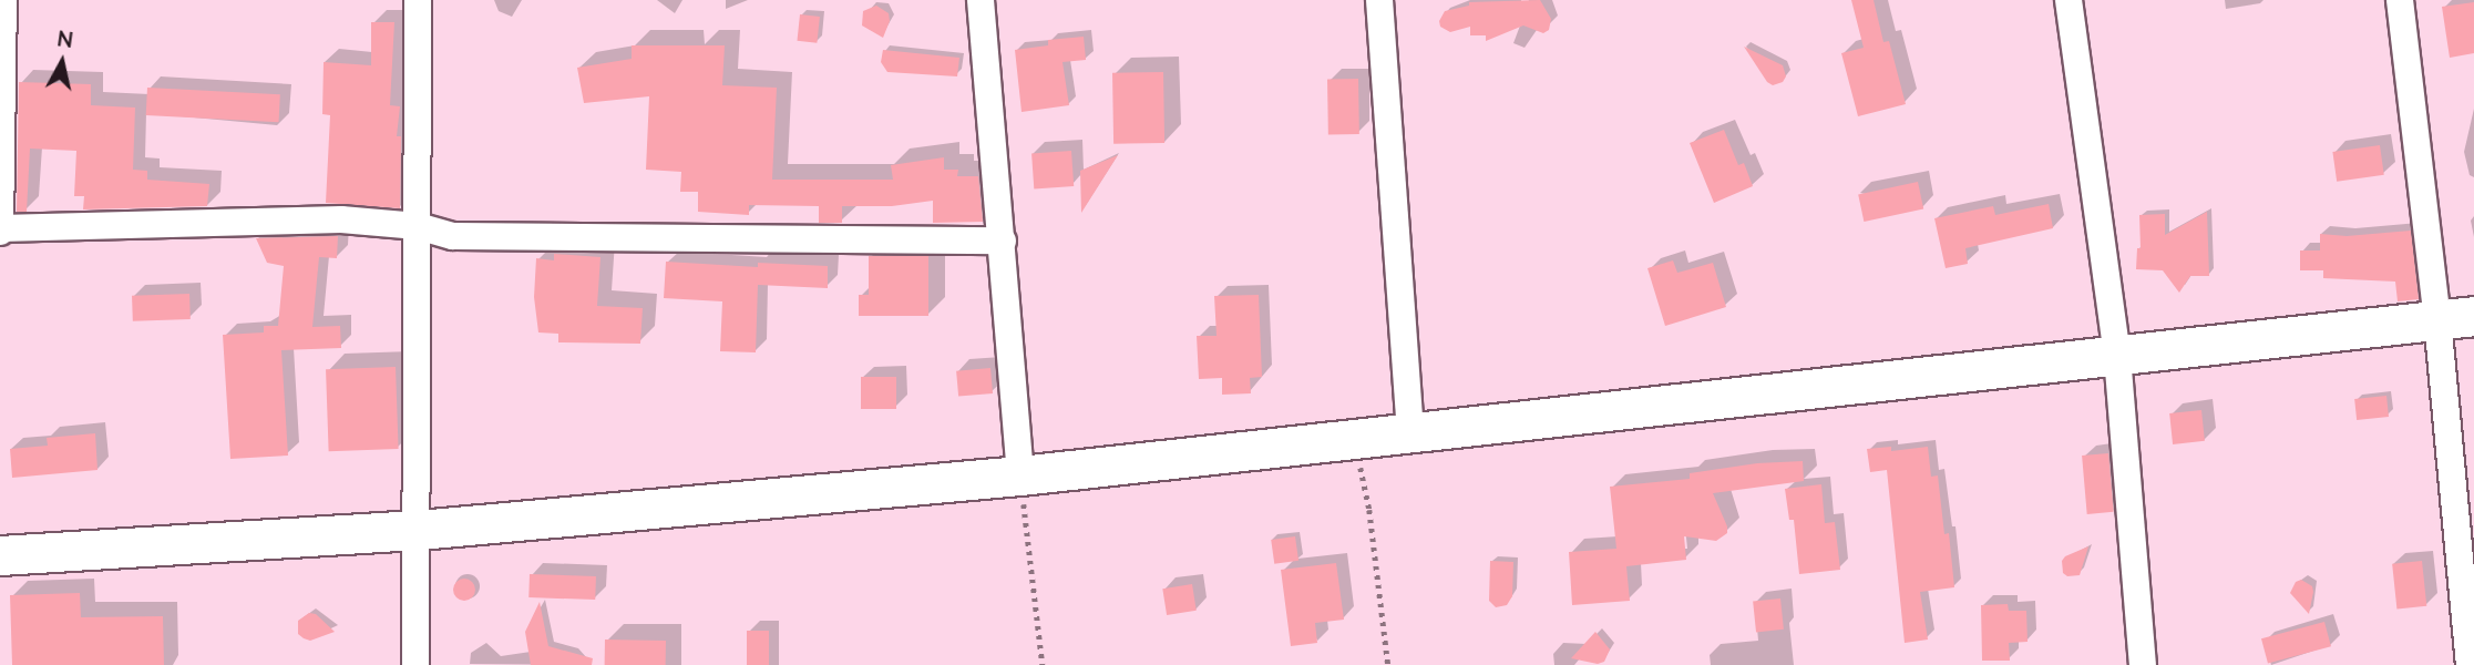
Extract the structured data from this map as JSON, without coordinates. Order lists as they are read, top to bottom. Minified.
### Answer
{"north":"top"}
